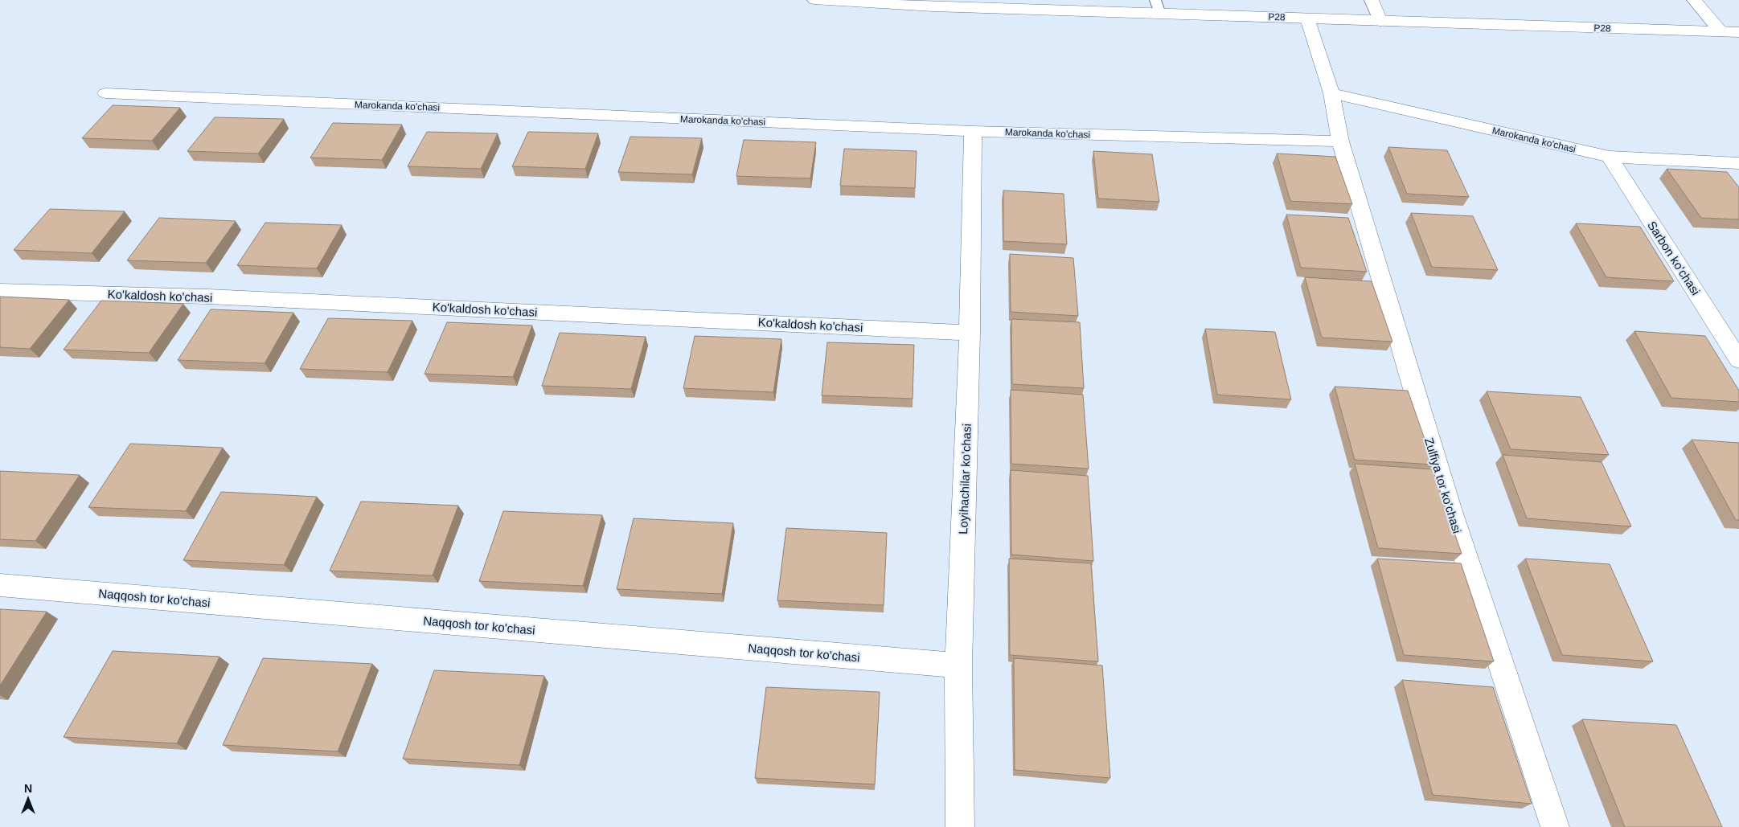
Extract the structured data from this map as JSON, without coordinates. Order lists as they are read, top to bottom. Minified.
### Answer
{"streets":{"street":["Р28","Marokanda ko'chasi","Sarbon ko'chasi","Ko'kaldosh ko'chasi","Loyihachilar ko'chasi","Zulfiya tor ko'chasi","Naqqosh tor ko'chasi"]},"crossings":[["Р28","Zulfiya tor ko'chasi"],["Marokanda ko'chasi","Sarbon ko'chasi"],["Marokanda ko'chasi","Loyihachilar ko'chasi"],["Marokanda ko'chasi","Zulfiya tor ko'chasi"],["Ko'kaldosh ko'chasi","Loyihachilar ko'chasi"],["Loyihachilar ko'chasi","Naqqosh tor ko'chasi"]],"north":"top"}
